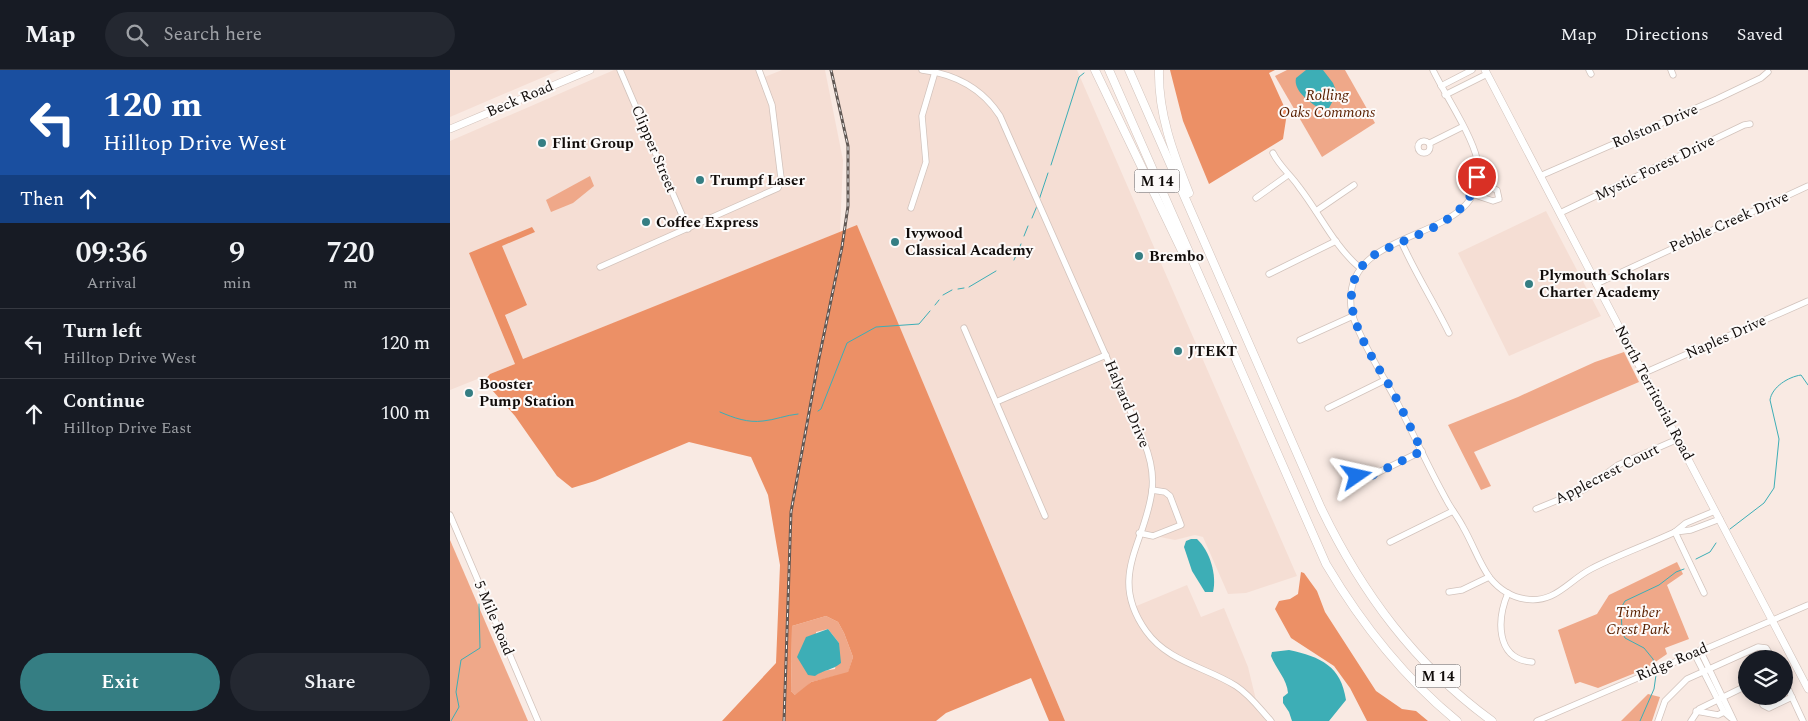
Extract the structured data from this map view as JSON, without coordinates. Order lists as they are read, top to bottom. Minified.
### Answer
{"streets":{"highway":["M 14"],"main road":["Beck Road","North Territorial Road"],"street":["Rolston Drive","Clipper Street","Mystic Forest Drive","Pebble Creek Drive","Naples Drive","Halyard Drive","Applecrest Court","5 Mile Road","Ridge Road"]},"crossings":[["Rolston Drive","North Territorial Road"],["Mystic Forest Drive","North Territorial Road"],["Pebble Creek Drive","North Territorial Road"],["Naples Drive","North Territorial Road"],["North Territorial Road","Applecrest Court"],["North Territorial Road","Ridge Road"]],"parks":["Rolling Oaks Commons","Timber Crest Park"],"places":["Flint Group","Trumpf Laser","Coffee Express","Ivywood Classical Academy","Brembo","Plymouth Scholars Charter Academy","JTEKT","Booster Pump Station"],"page":{"header":"Map","search":"Search here","nav":["Map","Directions","Saved"],"turn":["120 m","Hilltop Drive West"],"then":"Then","eta":["09:36","Arrival","9","min","720","m"],"list":[{"name":"Turn left","note":"Hilltop Drive West","value":"120 m"},{"name":"Continue","note":"Hilltop Drive East","value":"100 m"}],"buttons":["Exit","Share"]}}
